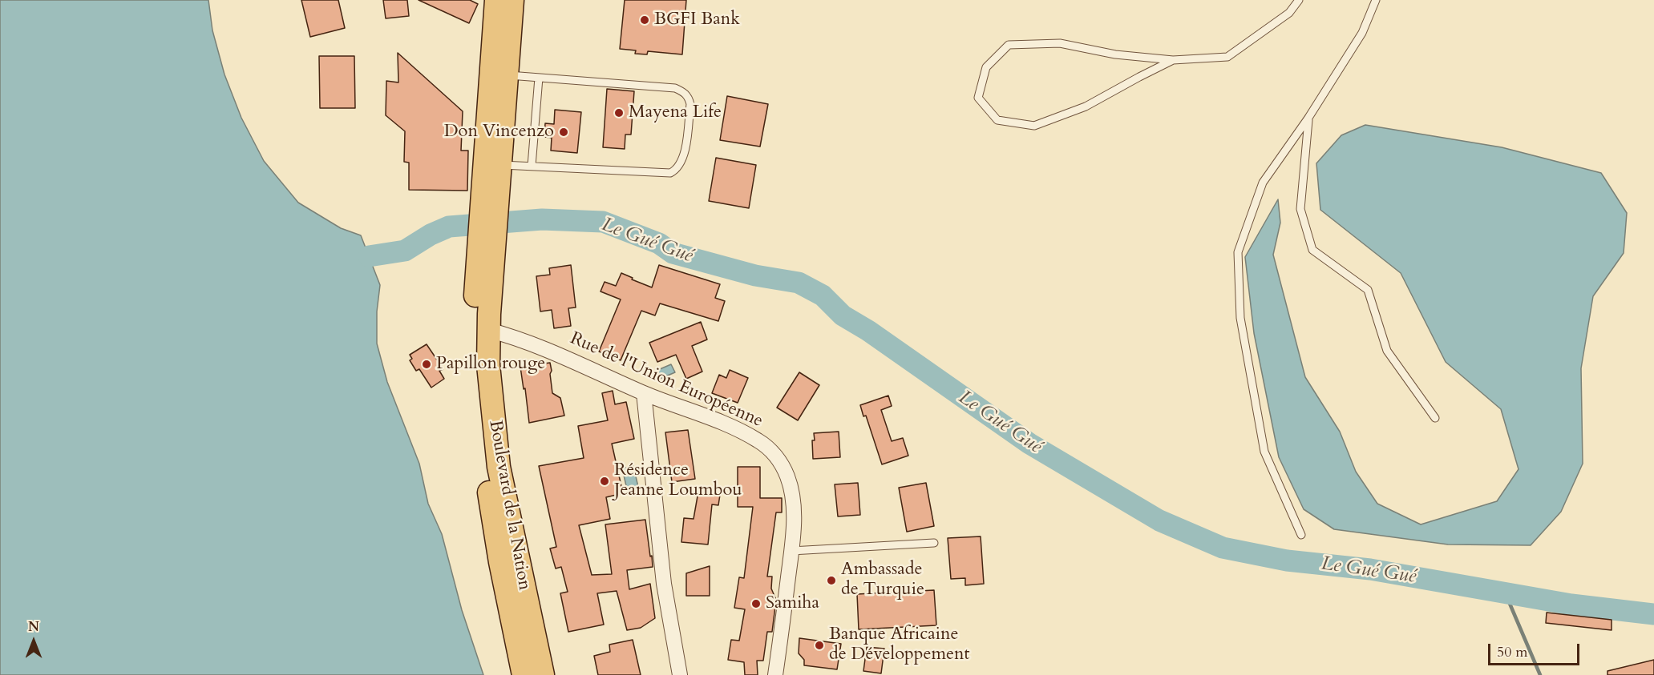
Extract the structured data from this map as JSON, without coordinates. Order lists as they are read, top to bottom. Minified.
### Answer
{"streets":{"main road":["Boulevard de la Nation"],"street":["Rue de l'Union Européenne"]},"crossings":[["Rue de l'Union Européenne","Boulevard de la Nation"]],"water":["Le Gué Gué"],"places":["BGFI Bank","Mayena Life","Don Vincenzo","Papillon rouge","Résidence Jeanne Loumbou","Ambassade de Turquie","Samiha","Banque Africaine de Développement"],"scale_bar":"50 m","north":"top"}
